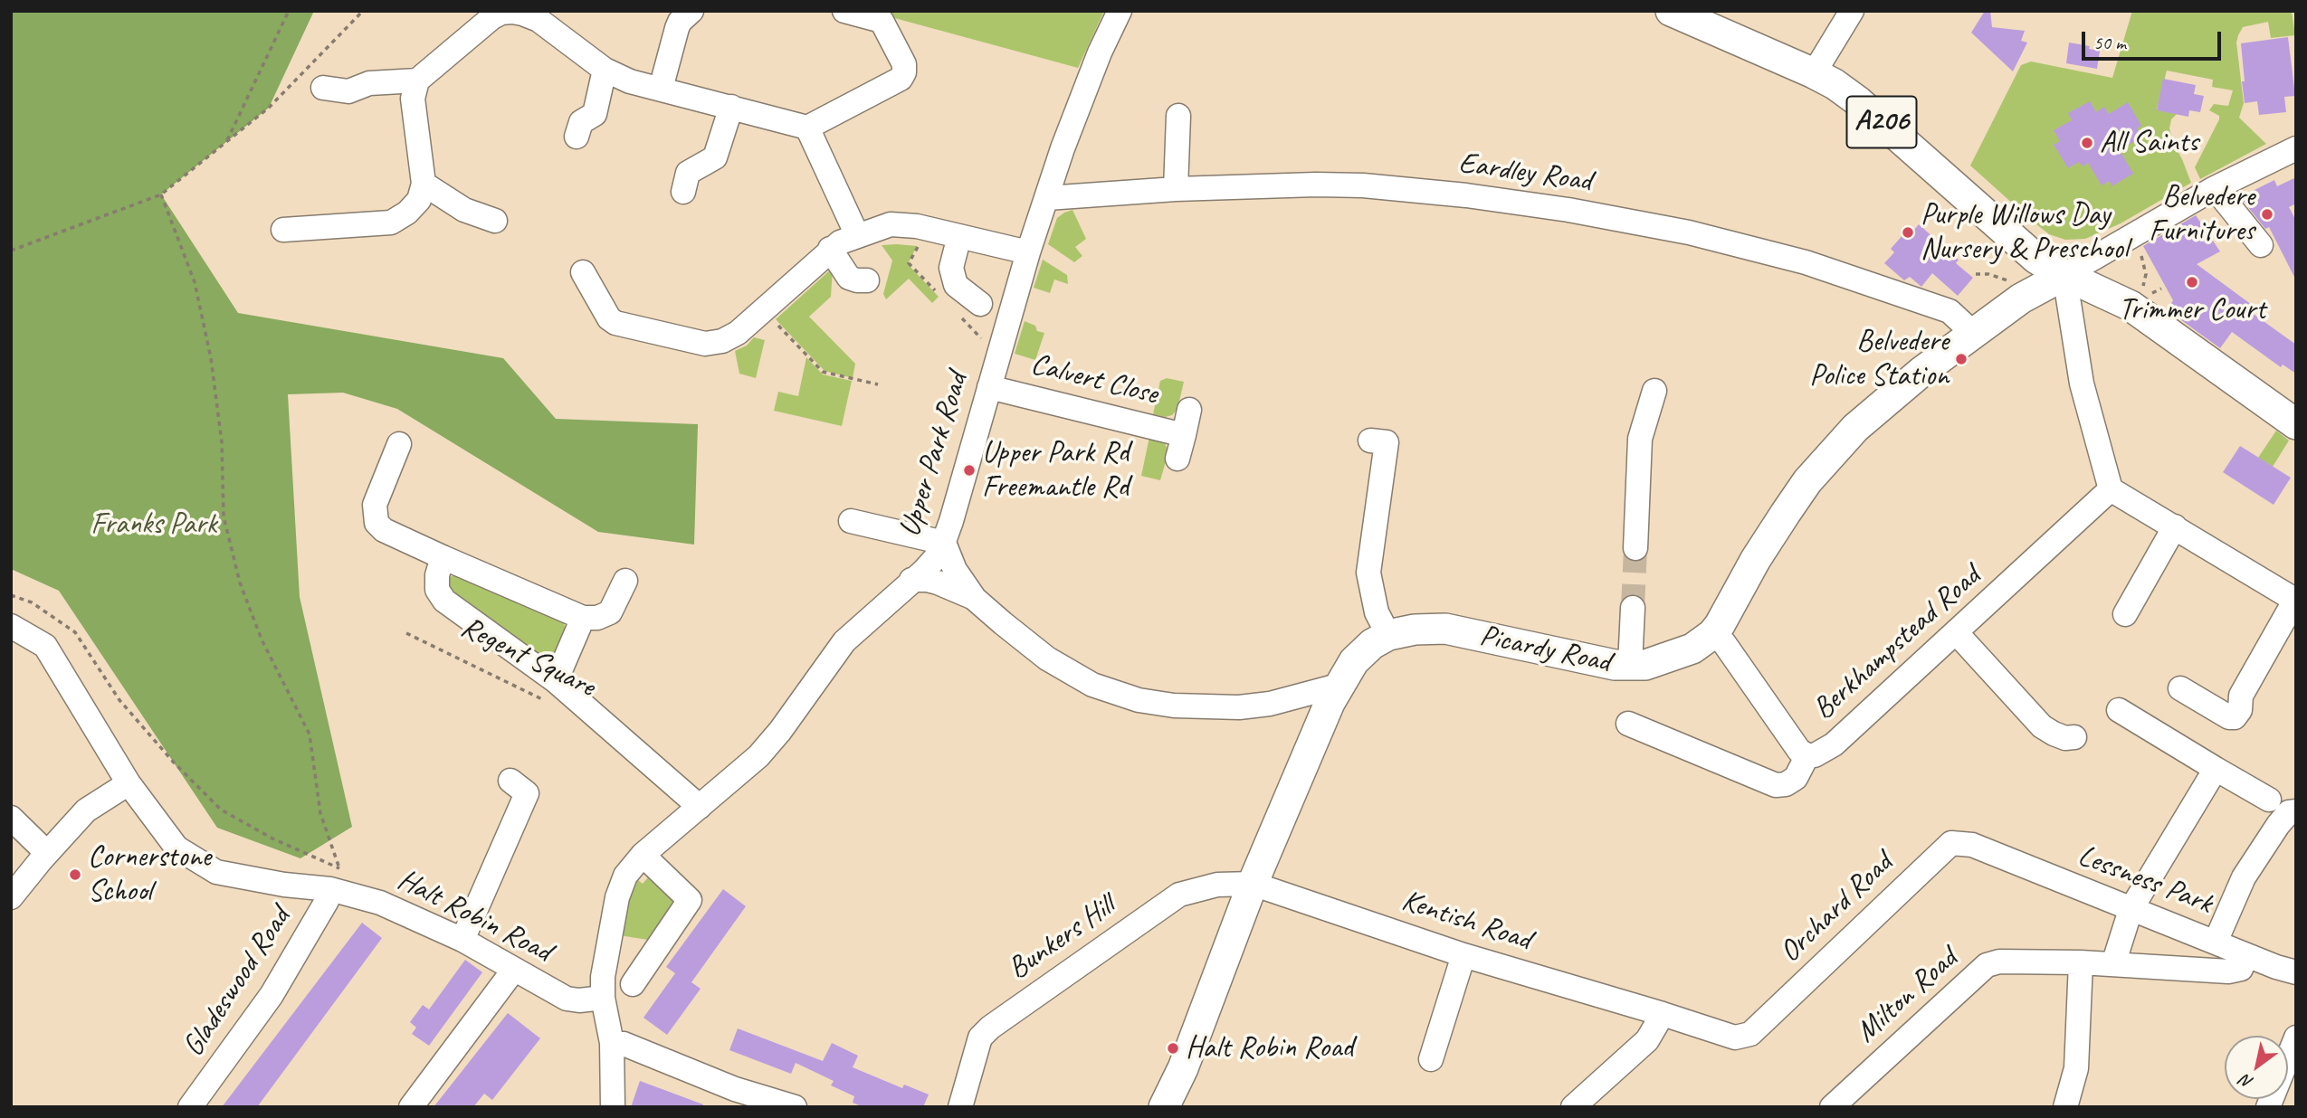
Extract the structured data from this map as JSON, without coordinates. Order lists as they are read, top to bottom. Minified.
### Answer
{"streets":{"main road":["A206","Picardy Road"],"street":["Eardley Road","Calvert Close","Upper Park Road","Berkhampstead Road","Regent Square","Lessness Park","Orchard Road","Halt Robin Road","Kentish Road","Bunkers Hill","Gladeswood Road","Milton Road"]},"crossings":[["A206","Picardy Road"],["Eardley Road","Upper Park Road"],["Eardley Road","Picardy Road"],["Calvert Close","Upper Park Road"],["Upper Park Road","Regent Square"],["Upper Park Road","Halt Robin Road"],["Berkhampstead Road","Picardy Road"],["Picardy Road","Kentish Road"],["Picardy Road","Bunkers Hill"],["Lessness Park","Orchard Road"],["Lessness Park","Milton Road"],["Orchard Road","Kentish Road"],["Halt Robin Road","Gladeswood Road"],["Kentish Road","Bunkers Hill"]],"parks":["Franks Park"],"places":["All Saints","Belvedere Furnitures","Purple Willows Day Nursery & Preschool","Trimmer Court","Belvedere Police Station","Upper Park Rd Freemantle Rd","Cornerstone School","Halt Robin Road"],"scale_bar":"50 m","north":"bottom left"}
